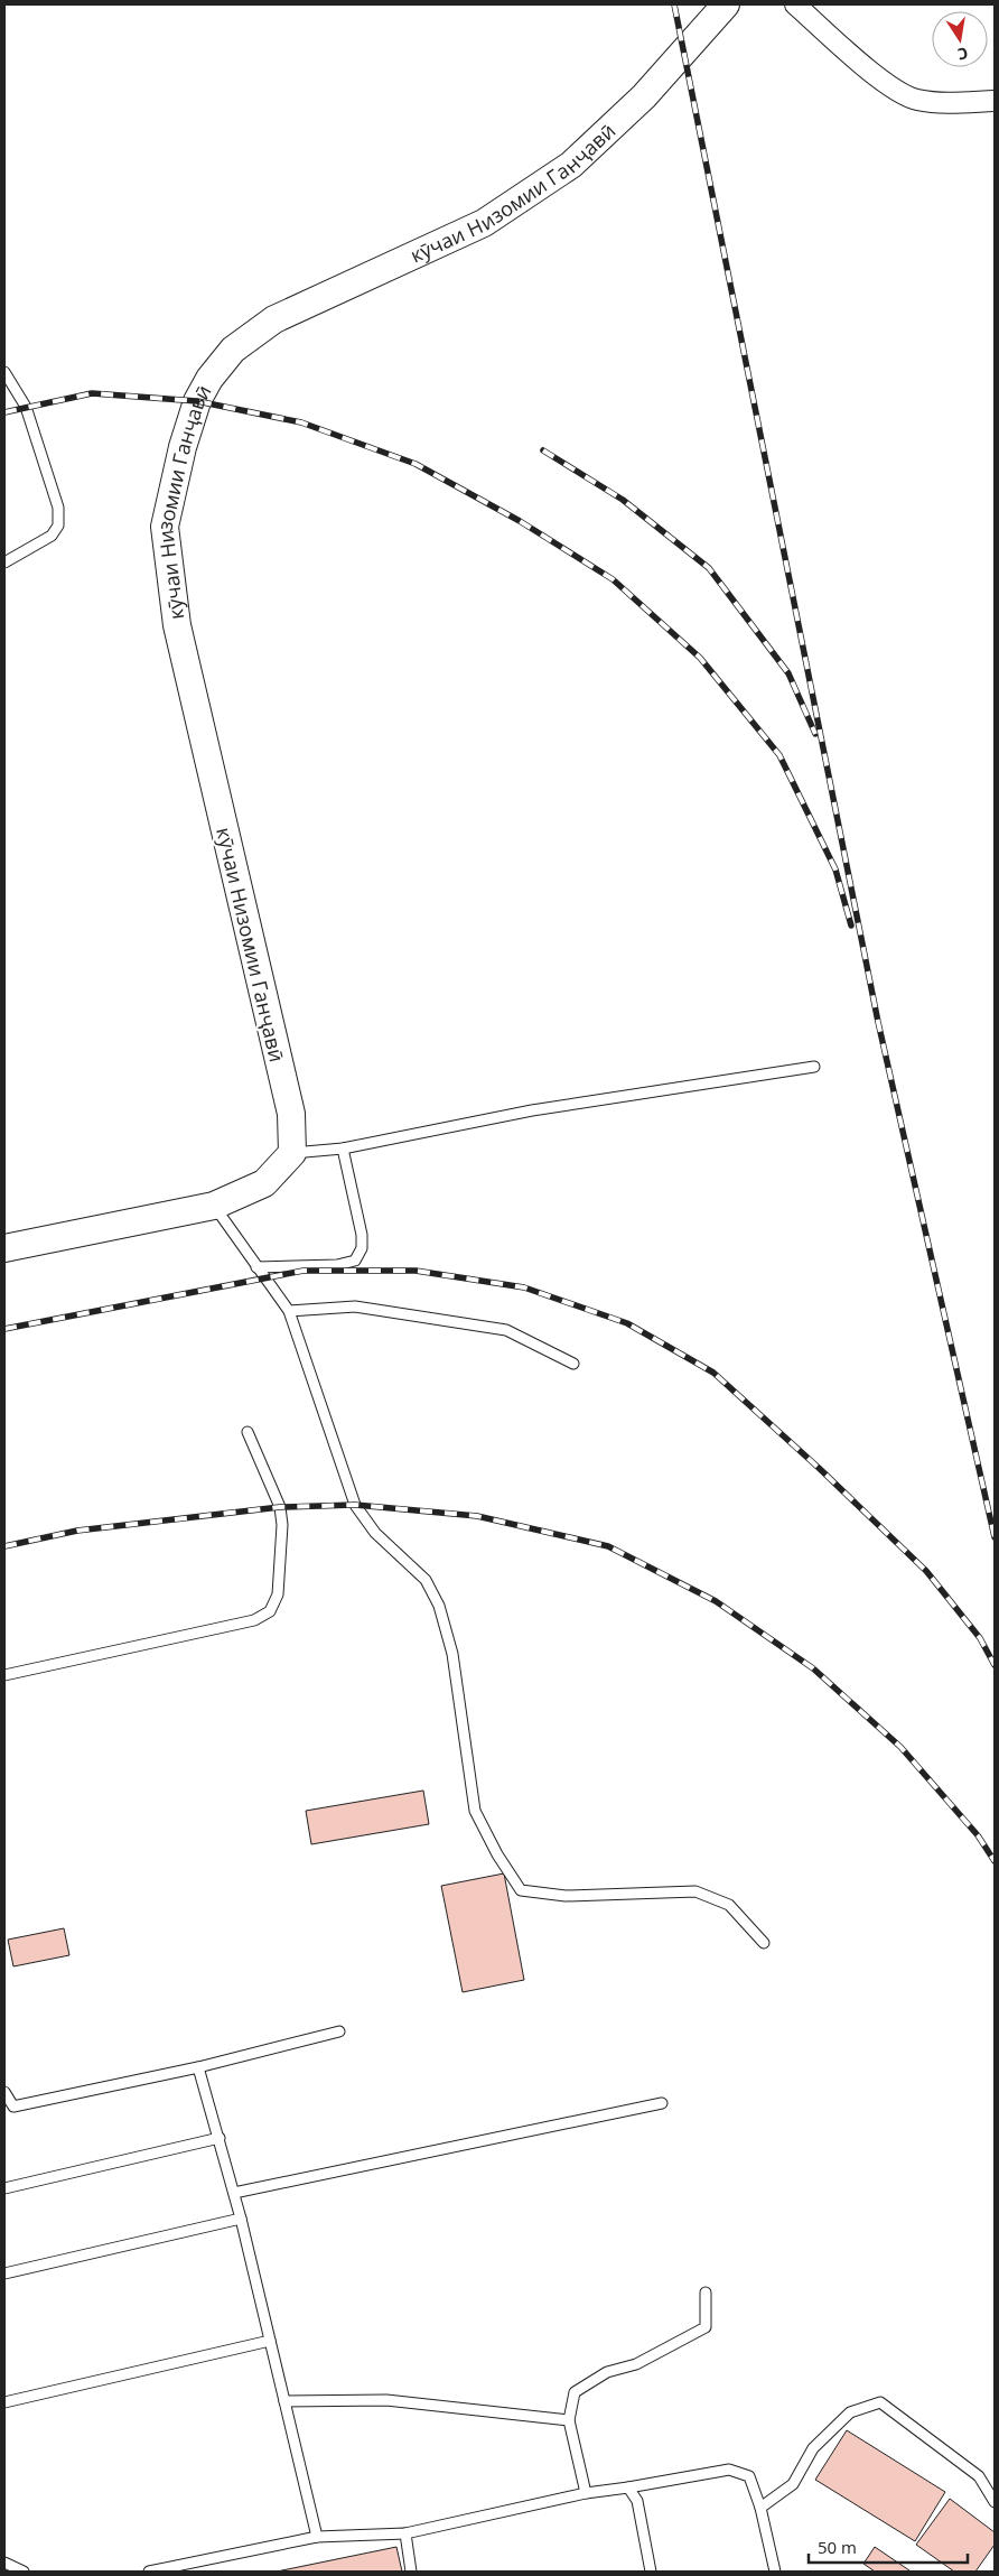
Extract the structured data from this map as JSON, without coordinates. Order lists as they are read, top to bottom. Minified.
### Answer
{"streets":{"main road":["кӯчаи Низомии Ганҷавӣ"]},"scale_bar":"50 m","north":"bottom"}
